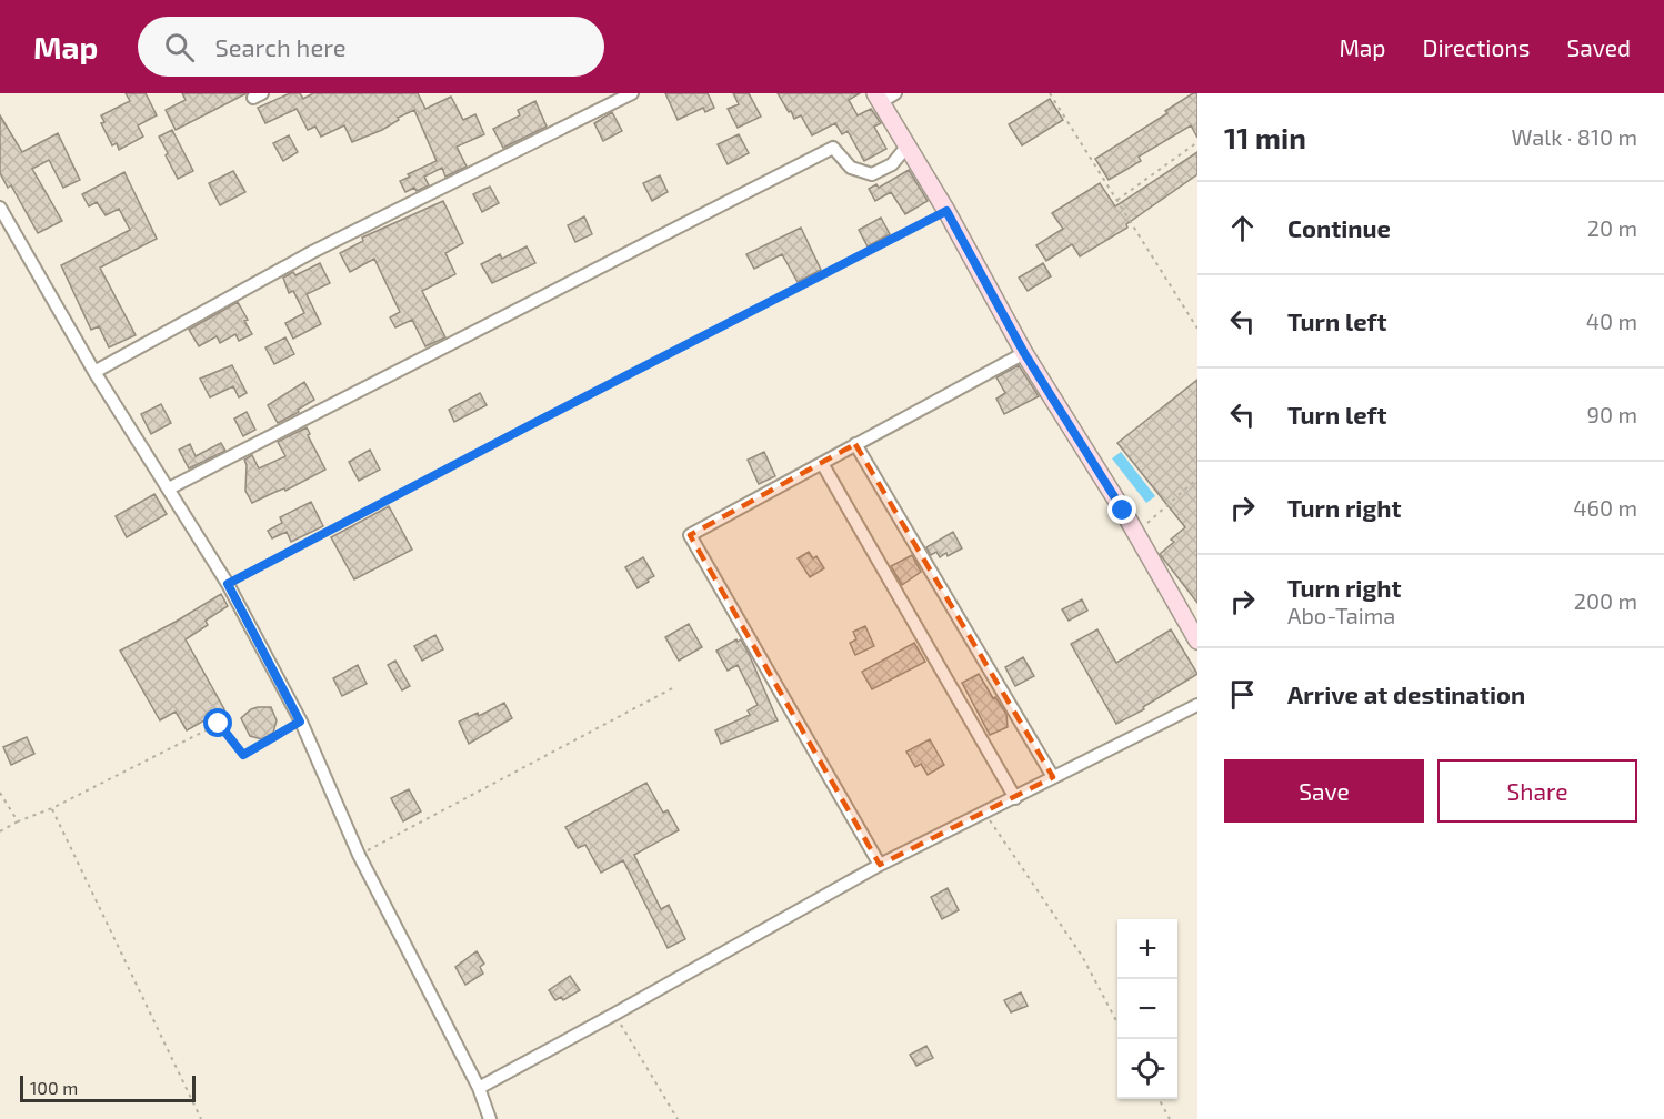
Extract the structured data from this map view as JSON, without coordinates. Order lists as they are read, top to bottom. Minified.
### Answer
{"scale_bar":"100 m","page":{"header":"Map","search":"Search here","nav":["Map","Directions","Saved"],"heading":["11 min","Walk · 810 m"],"list":[["Continue","20 m"],["Turn left","40 m"],["Turn left","90 m"],["Turn right","460 m"],["Turn right","Abo-Taima","200 m"],"Arrive at destination"],"buttons":["Save","Share"],"map_buttons":["+","−"],"scale":"100 m"}}
